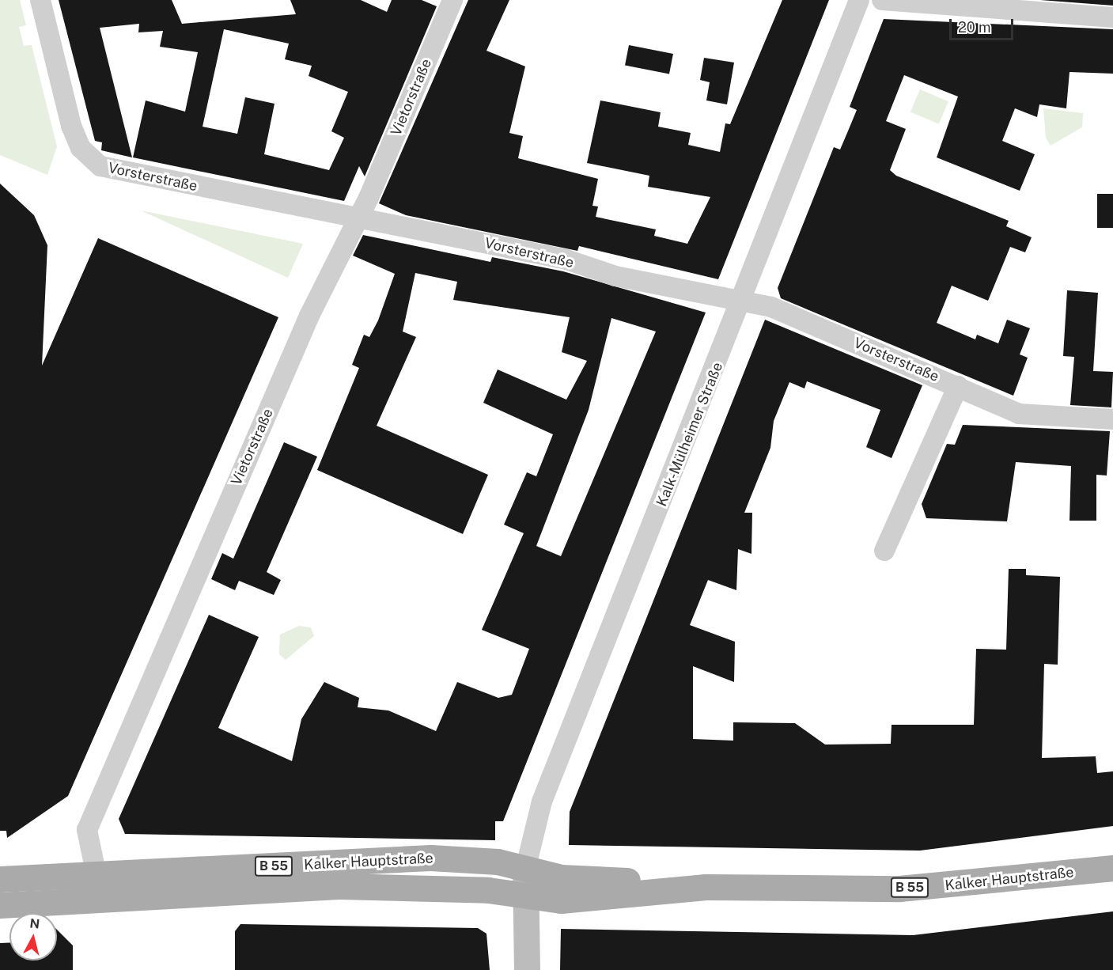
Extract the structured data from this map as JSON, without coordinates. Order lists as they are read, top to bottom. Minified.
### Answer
{"streets":{"main road":["Kalker Hauptstraße","B 55"],"street":["Vietorstraße","Vorsterstraße","Kalk-Mülheimer Straße"]},"crossings":[["Vietorstraße","Vorsterstraße"],["Vietorstraße","Kalker Hauptstraße"],["Vorsterstraße","Kalk-Mülheimer Straße"],["Kalk-Mülheimer Straße","Kalker Hauptstraße"]],"scale_bar":"20 m","north":"top"}
